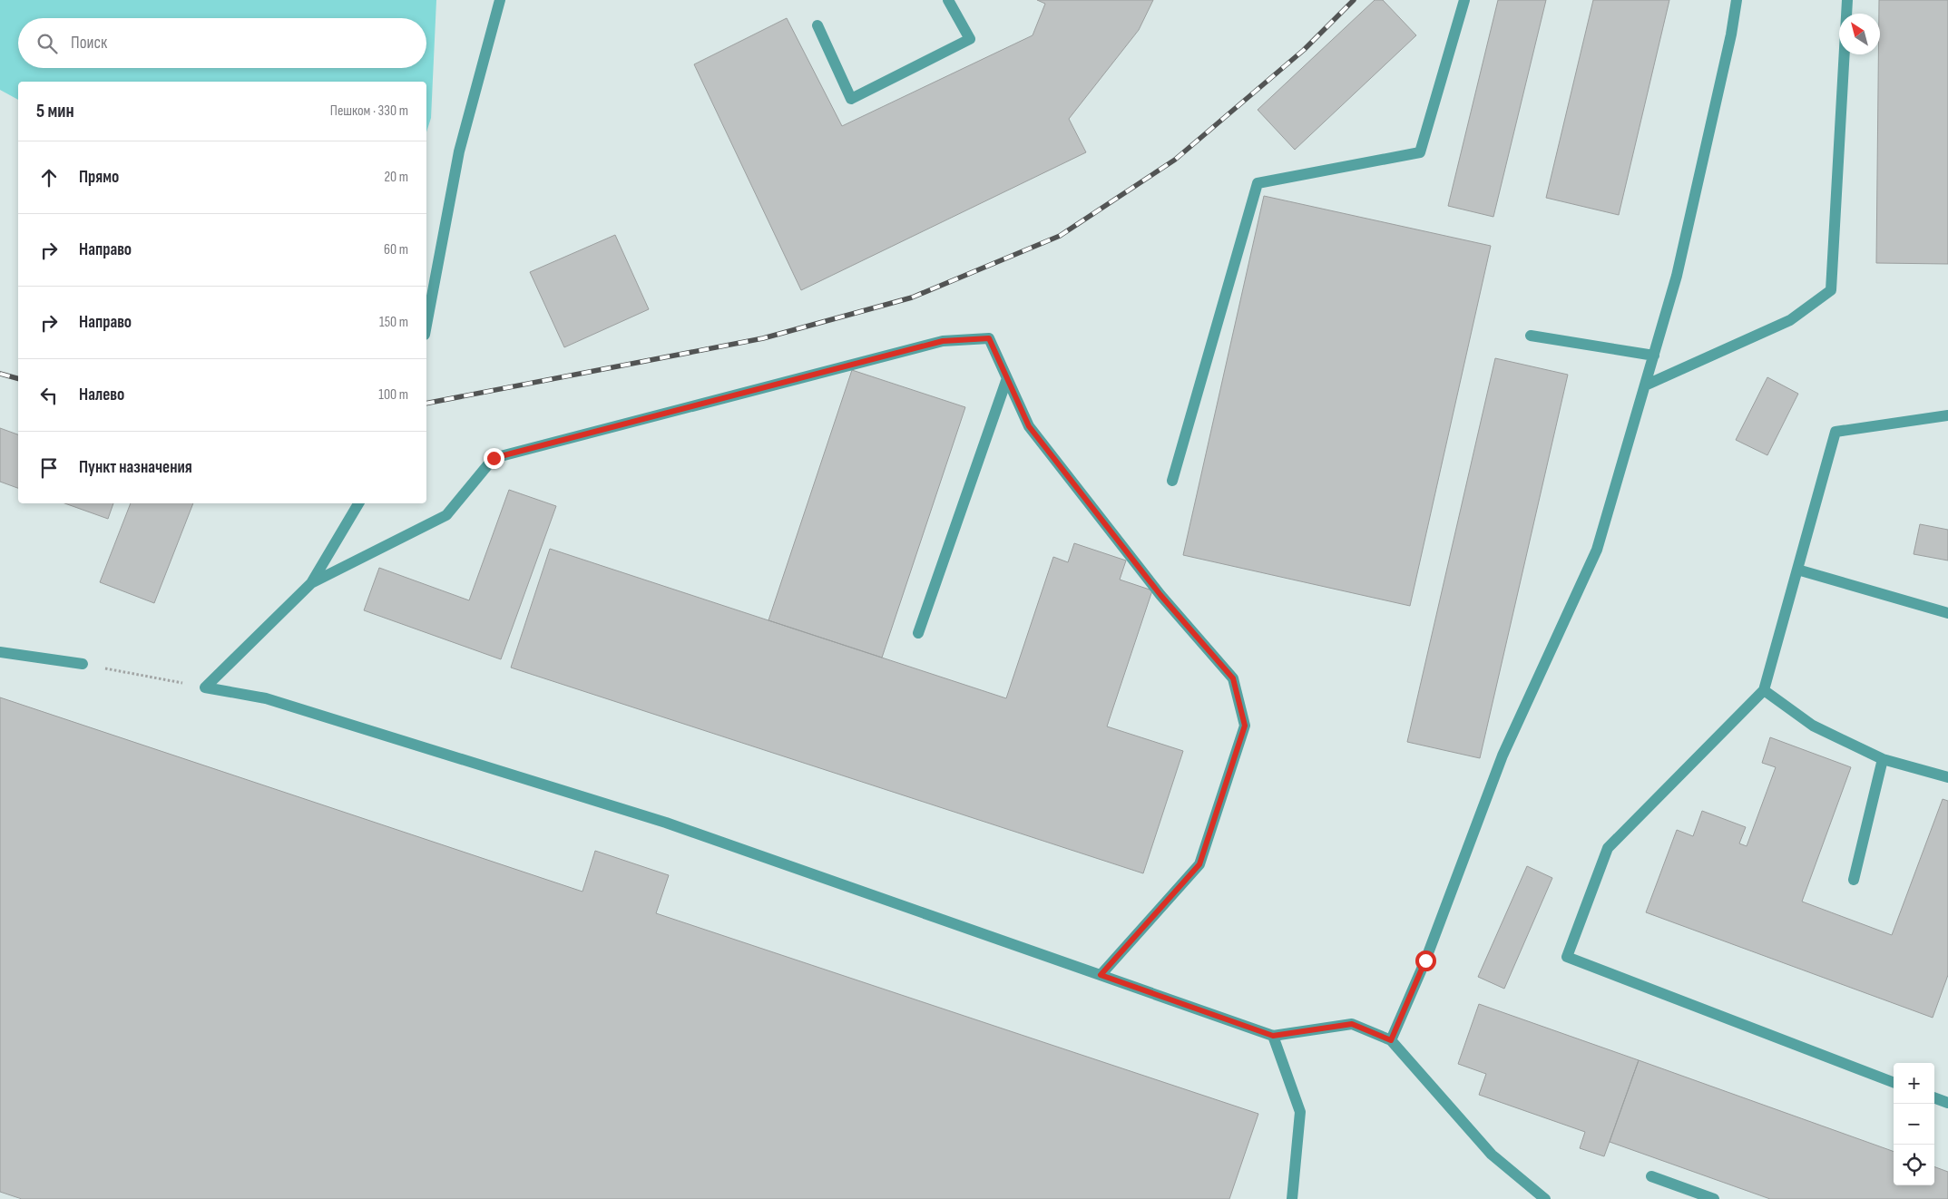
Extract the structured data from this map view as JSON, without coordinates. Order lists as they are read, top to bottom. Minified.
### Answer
{"north":"top left","page":{"search":"Поиск","heading":["5 мин","Пешком · 330 m"],"list":[["Прямо","20 m"],["Направо","60 m"],["Направо","150 m"],["Налево","100 m"],"Пункт назначения"],"map_buttons":["+","−"]}}
